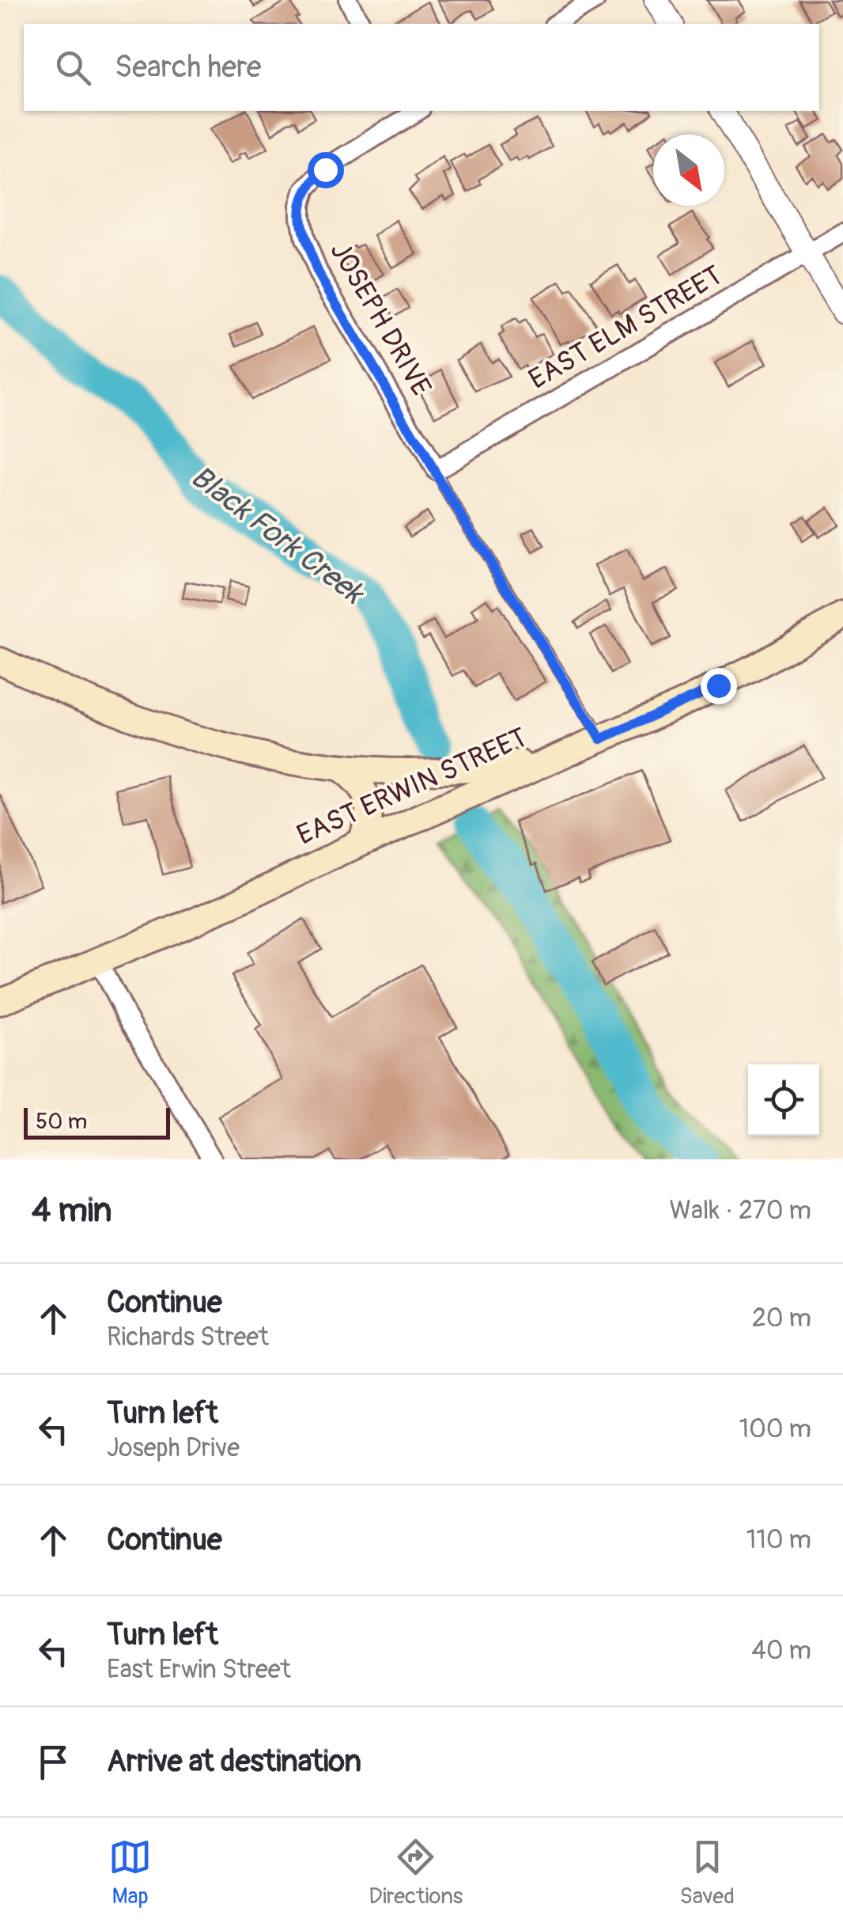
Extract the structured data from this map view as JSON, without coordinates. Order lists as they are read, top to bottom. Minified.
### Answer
{"streets":{"main road":["EAST ERWIN STREET"],"street":["JOSEPH DRIVE","EAST ELM STREET"]},"crossings":[["JOSEPH DRIVE","EAST ELM STREET"]],"water":["Black Fork Creek"],"scale_bar":"50 m","north":"bottom right","page":{"search":"Search here","scale":"50 m","heading":["4 min","Walk · 270 m"],"list":[["Continue","Richards Street","20 m"],["Turn left","Joseph Drive","100 m"],["Continue","110 m"],["Turn left","East Erwin Street","40 m"],"Arrive at destination"],"nav":["Map","Directions","Saved"]}}
